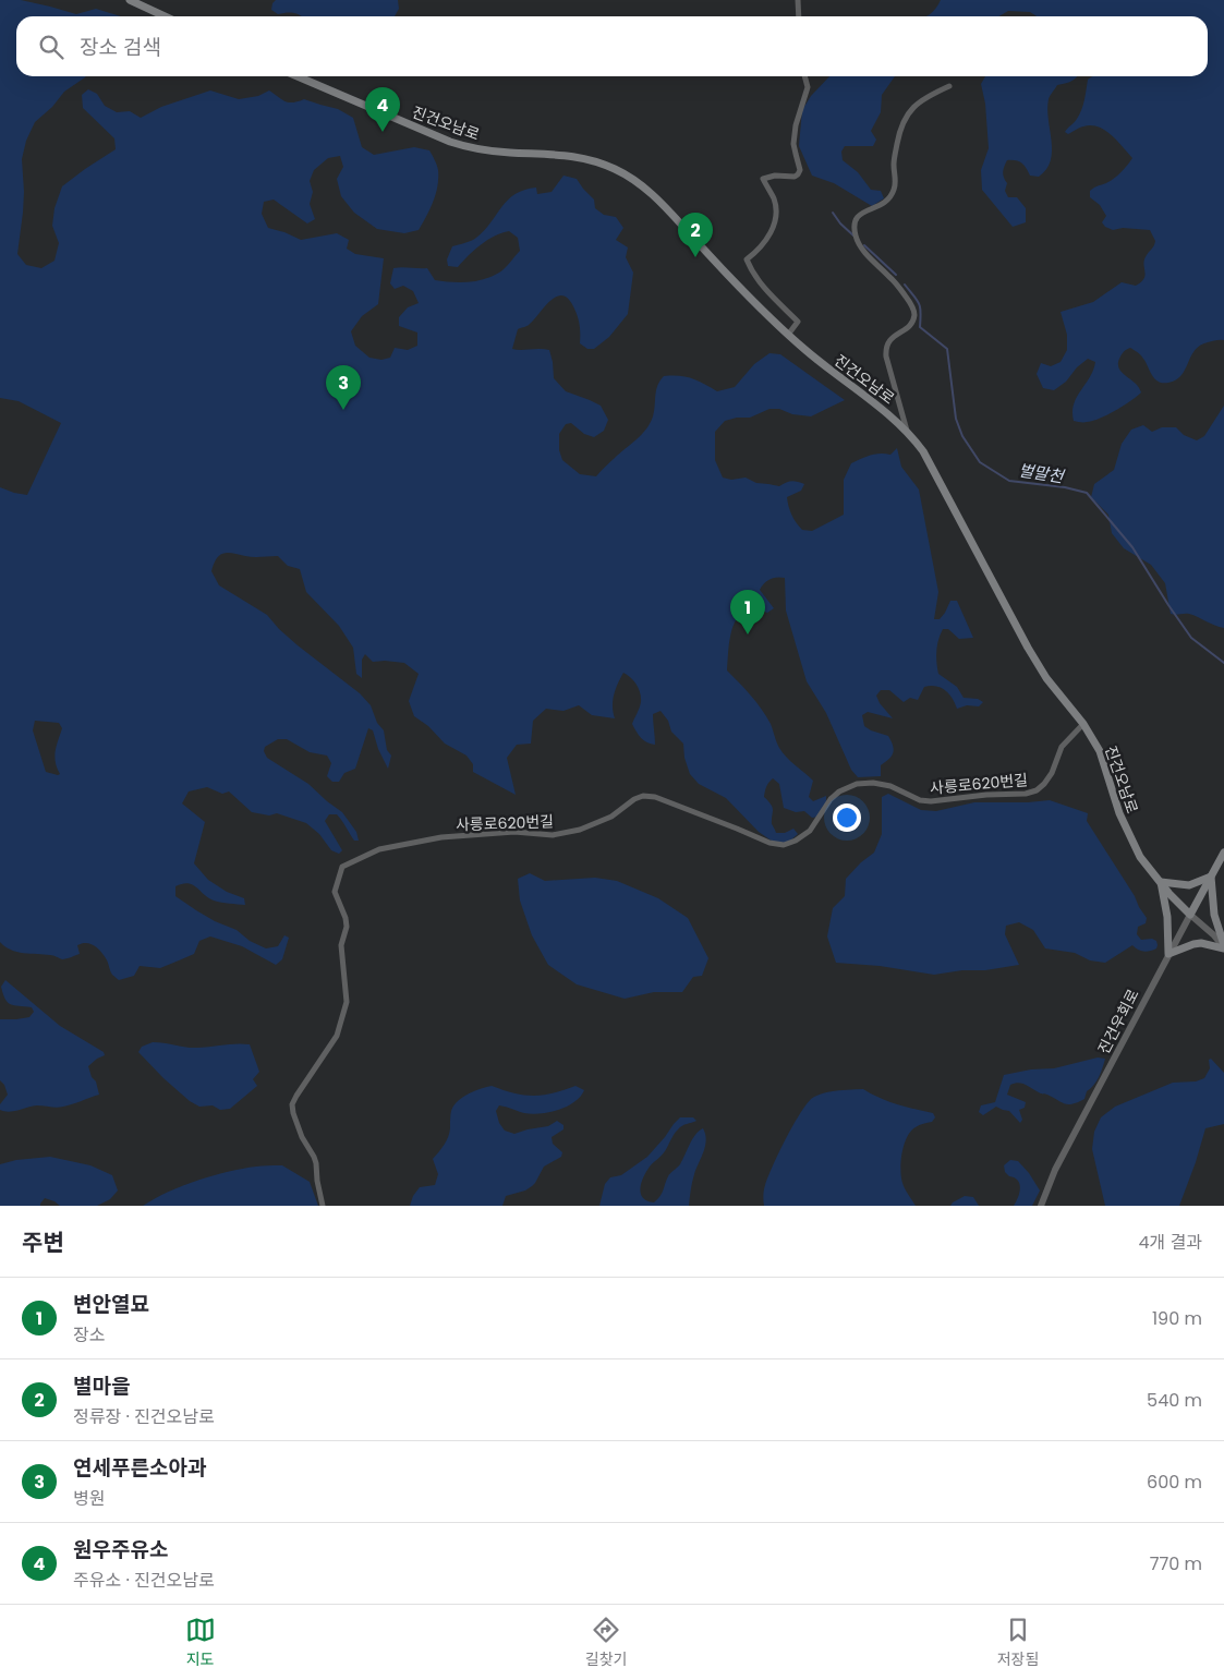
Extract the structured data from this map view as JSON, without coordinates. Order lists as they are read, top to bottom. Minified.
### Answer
{"streets":{"main road":["진건오남로","진건우회로"],"street":["사릉로620번길"]},"crossings":[["진건오남로","사릉로620번길"],["진건오남로","진건우회로"]],"water":["벌말천"],"page":{"search":"장소 검색","pins":["4","2","3","1"],"heading":["주변","4개 결과"],"list":[{"mark":"1","name":"변안열묘","note":"장소","value":"190 m"},{"mark":"2","name":"별마을","note":"정류장 · 진건오남로","value":"540 m"},{"mark":"3","name":"연세푸른소아과","note":"병원","value":"600 m"},{"mark":"4","name":"원우주유소","note":"주유소 · 진건오남로","value":"770 m"}],"nav":["지도","길찾기","저장됨"]}}
